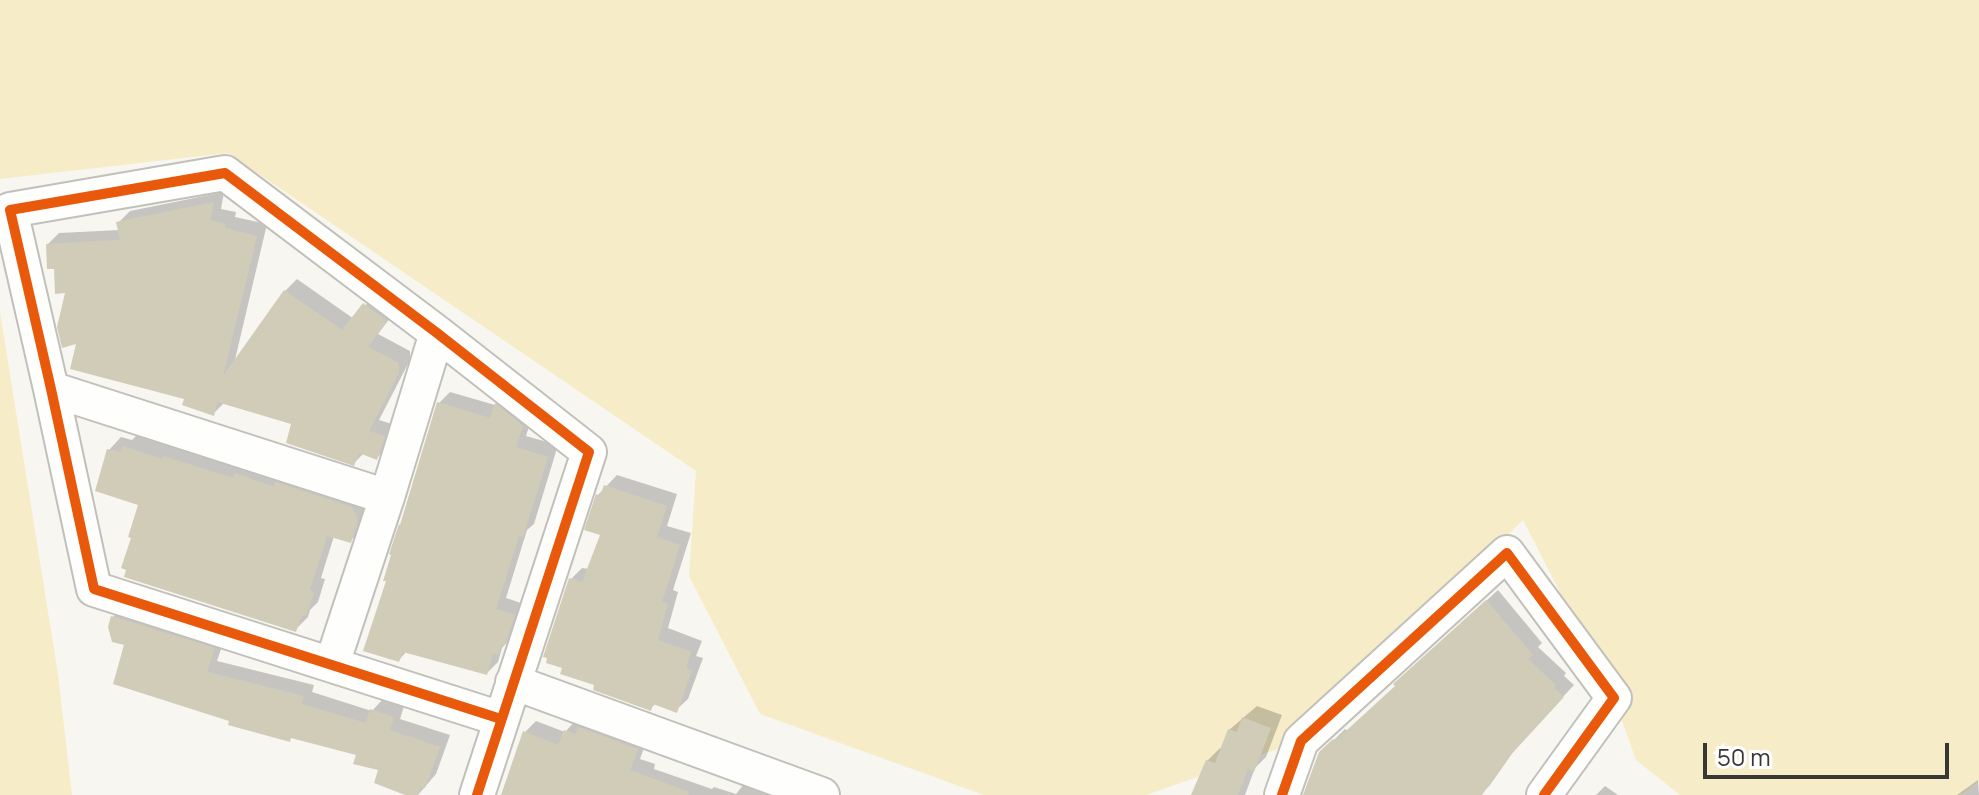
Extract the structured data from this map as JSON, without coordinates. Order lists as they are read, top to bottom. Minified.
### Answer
{"scale_bar":"50 m"}
